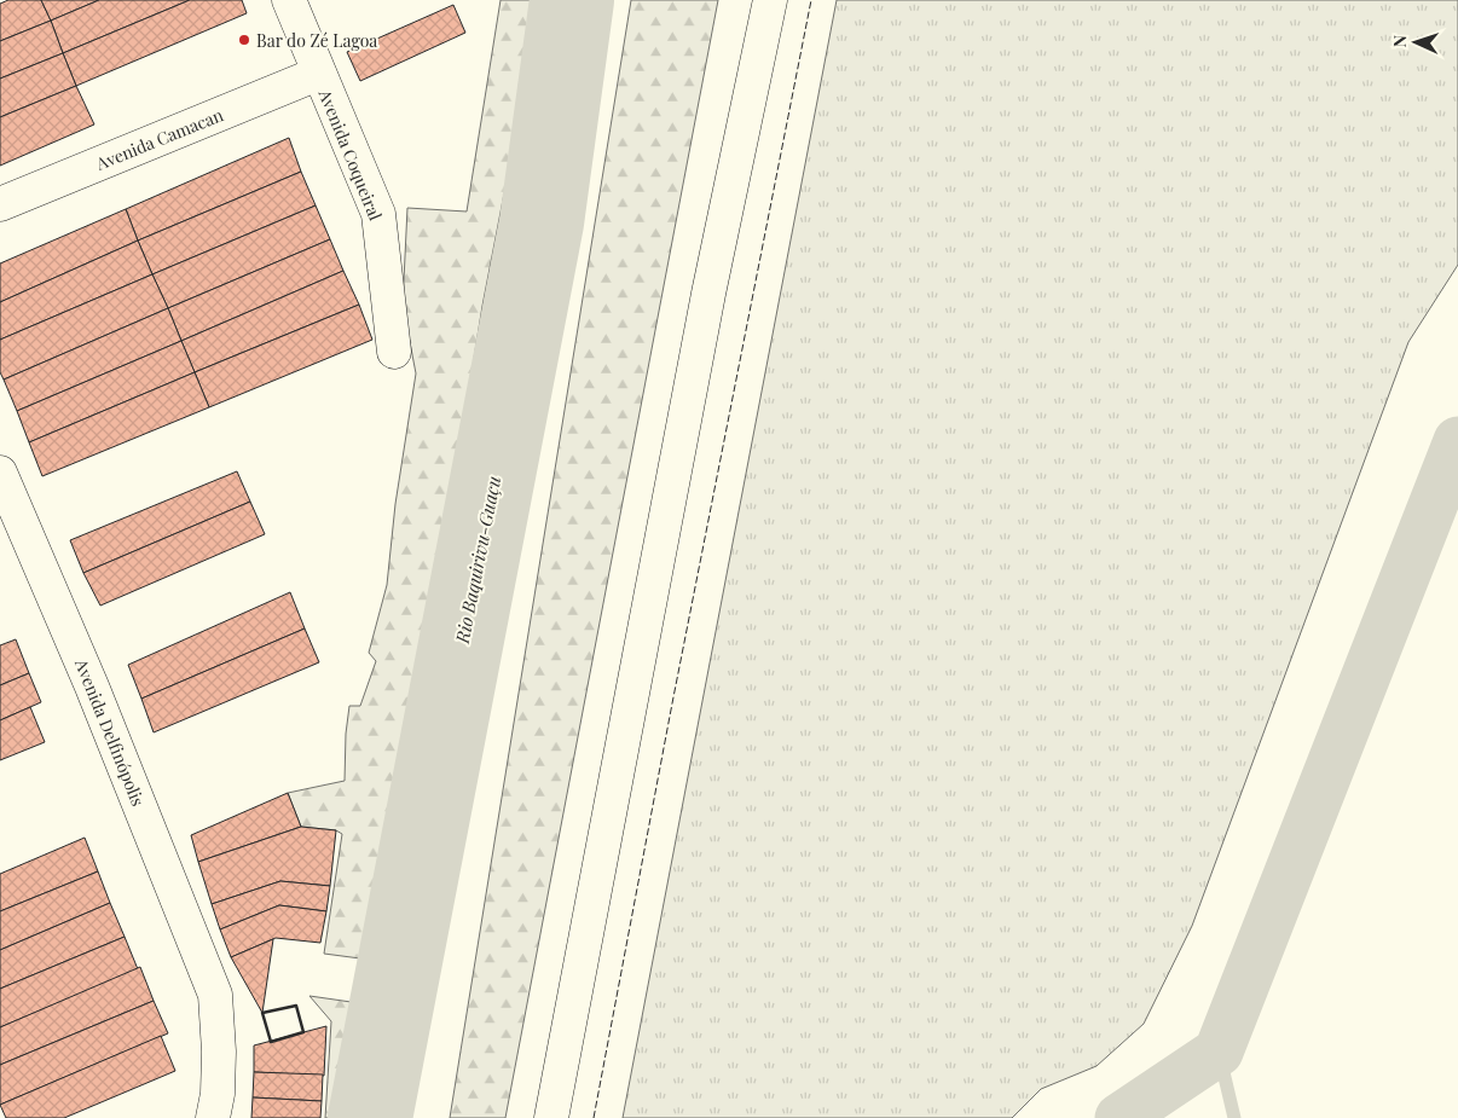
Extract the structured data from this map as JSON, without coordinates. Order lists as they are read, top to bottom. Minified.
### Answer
{"streets":{"street":["Avenida Camacan","Avenida Coqueiral","Avenida Delfinópolis"]},"crossings":[["Avenida Camacan","Avenida Coqueiral"]],"water":["Rio Baquirivu-Guaçu"],"places":["Bar do Zé Lagoa"],"north":"left"}
